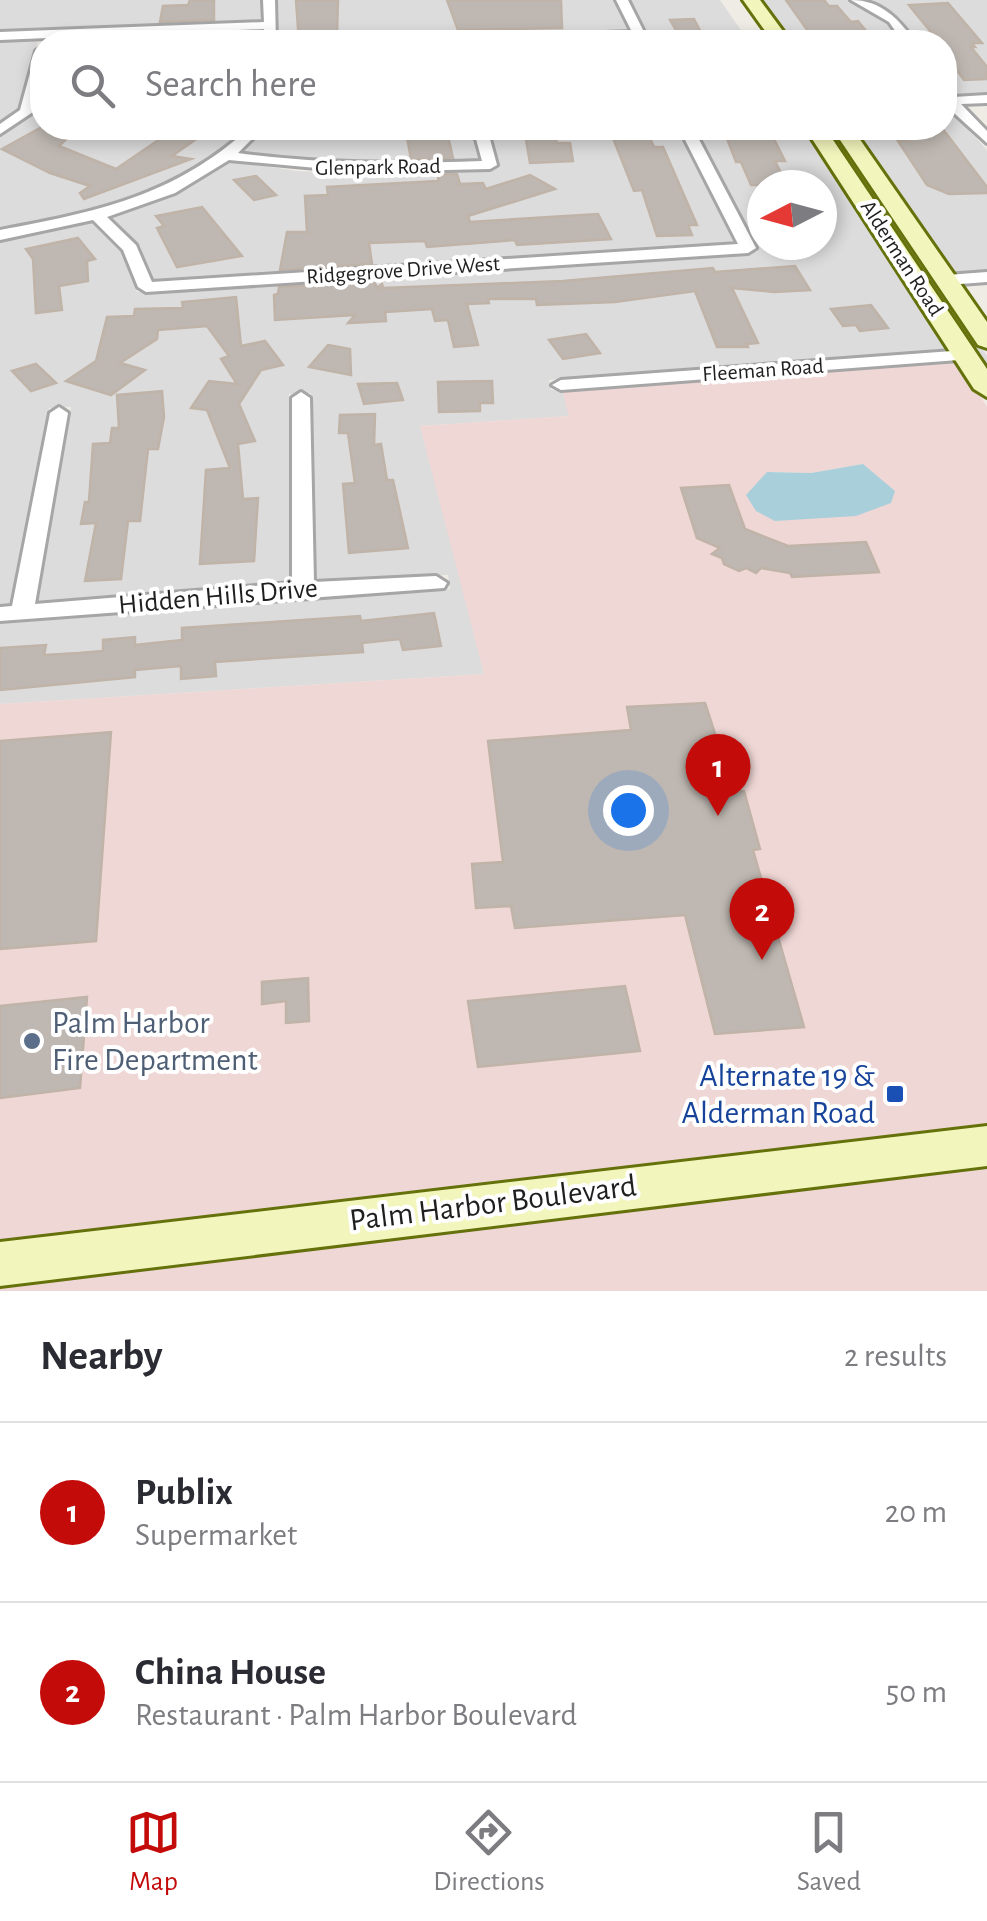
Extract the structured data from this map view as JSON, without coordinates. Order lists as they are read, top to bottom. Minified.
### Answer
{"streets":{"main road":["Alderman Road","Palm Harbor Boulevard"],"street":["Glenpark Road","Ridgegrove Drive West","Fleeman Road","Hidden Hills Drive"]},"crossings":[["Alderman Road","Fleeman Road"]],"places":{"other":["Palm Harbor Fire Department"],"transit":["Alternate 19 & Alderman Road"]},"north":"left","page":{"search":"Search here","pins":["1","2"],"heading":["Nearby","2 results"],"list":[{"mark":"1","name":"Publix","note":"Supermarket","value":"20 m"},{"mark":"2","name":"China House","note":"Restaurant · Palm Harbor Boulevard","value":"50 m"}],"nav":["Map","Directions","Saved"]}}
